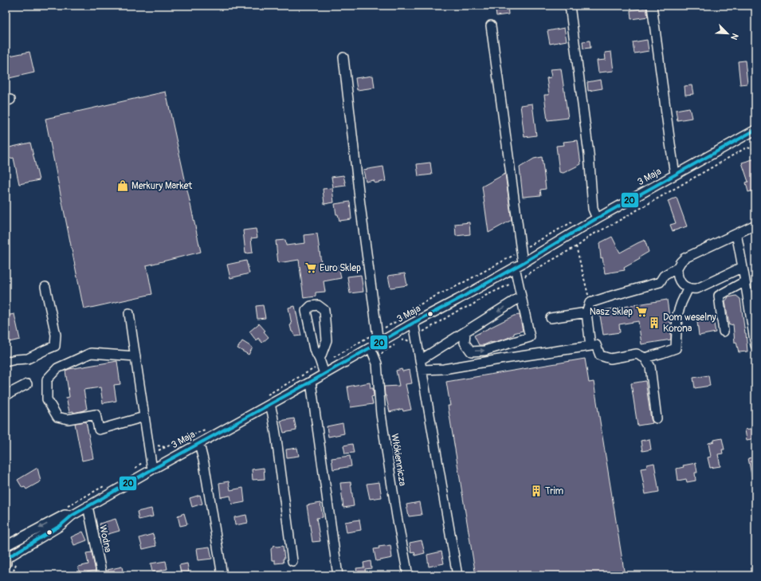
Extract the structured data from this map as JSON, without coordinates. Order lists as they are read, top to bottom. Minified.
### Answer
{"streets":{"street":["3 Maja","Włókiennicza","Wodna"]},"crossings":[["3 Maja","Włókiennicza"],["3 Maja","Wodna"]],"places":{"shop":["Merkury Market"],"supermarket":["Euro Sklep","Nasz Sklep"],"building":["Dom weselny Korona","Trim"]},"lines":["transit line 20"],"north":"bottom right"}
